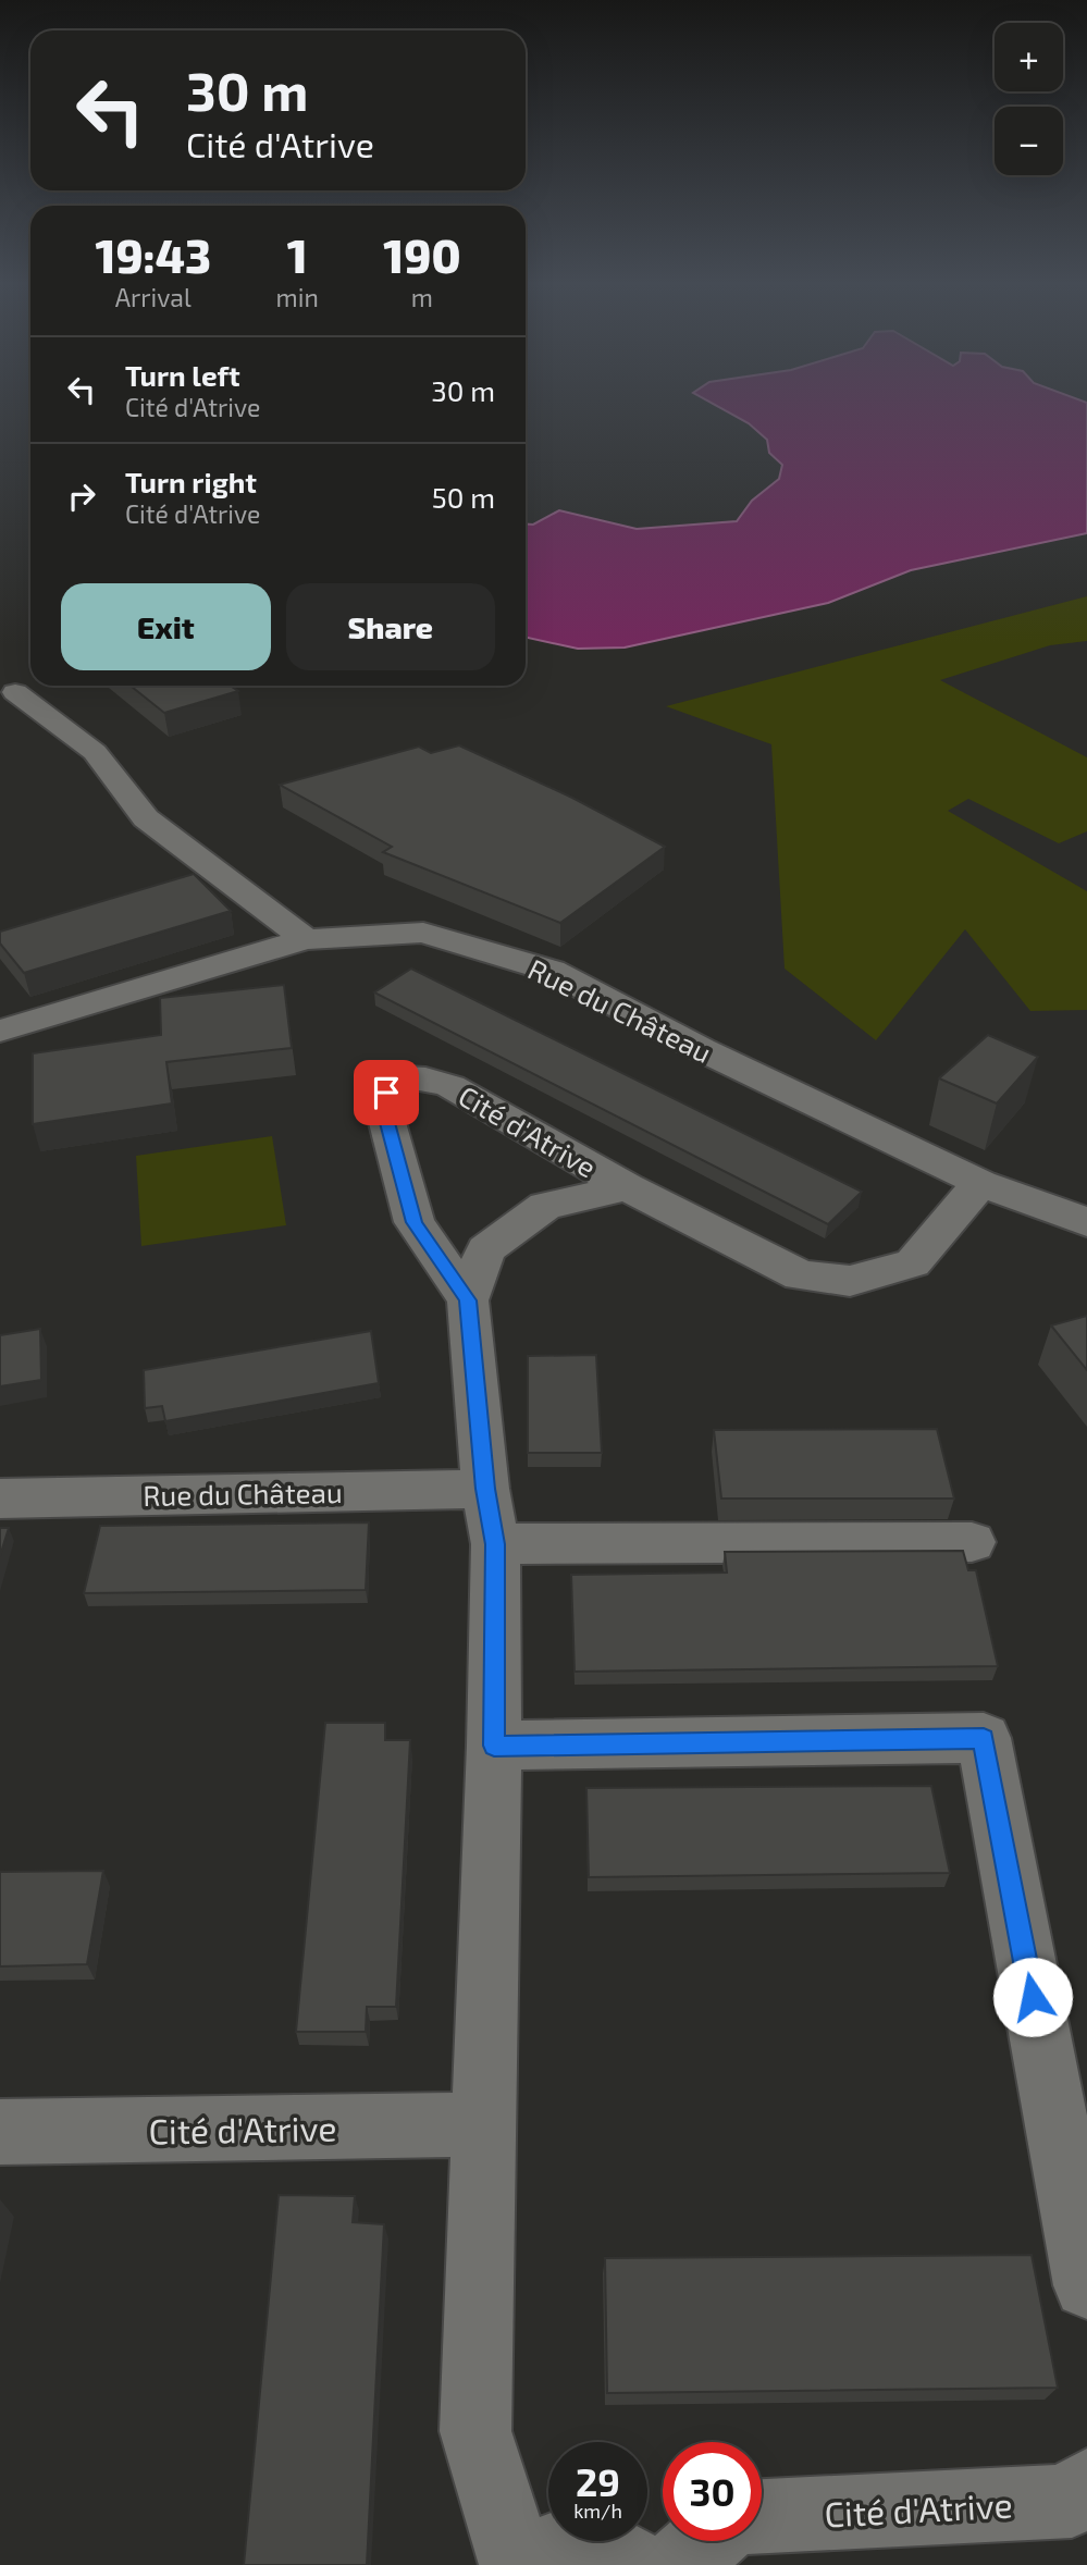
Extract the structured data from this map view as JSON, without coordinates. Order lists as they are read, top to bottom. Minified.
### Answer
{"streets":{"street":["Rue du Château","Cité d'Atrive"]},"crossings":[["Rue du Château","Cité d'Atrive"]],"page":{"map_buttons":["+","−"],"turn":["30 m","Cité d'Atrive"],"eta":["19:43","Arrival","1","min","190","m"],"list":[{"name":"Turn left","note":"Cité d'Atrive","value":"30 m"},{"name":"Turn right","note":"Cité d'Atrive","value":"50 m"}],"buttons":["Exit","Share"],"speed":"29 km/h","limit":"30"}}
